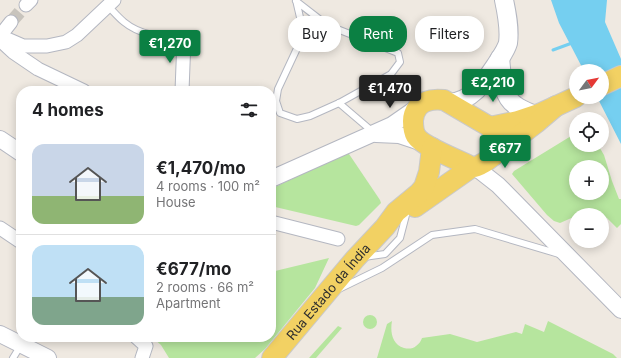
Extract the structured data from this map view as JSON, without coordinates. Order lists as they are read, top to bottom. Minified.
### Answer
{"streets":{"main road":["Rua Estado da Índia"]},"north":"top right","page":{"chip":["Buy","Rent","Filters"],"price":["€1,270","€2,210","€1,470","€677"],"map_buttons":["+","−"],"heading":"4 homes","list":[{"name":"€1,470/mo","note":"4 rooms · 100 m² · House"},{"name":"€677/mo","note":"2 rooms · 66 m² · Apartment"}]}}
